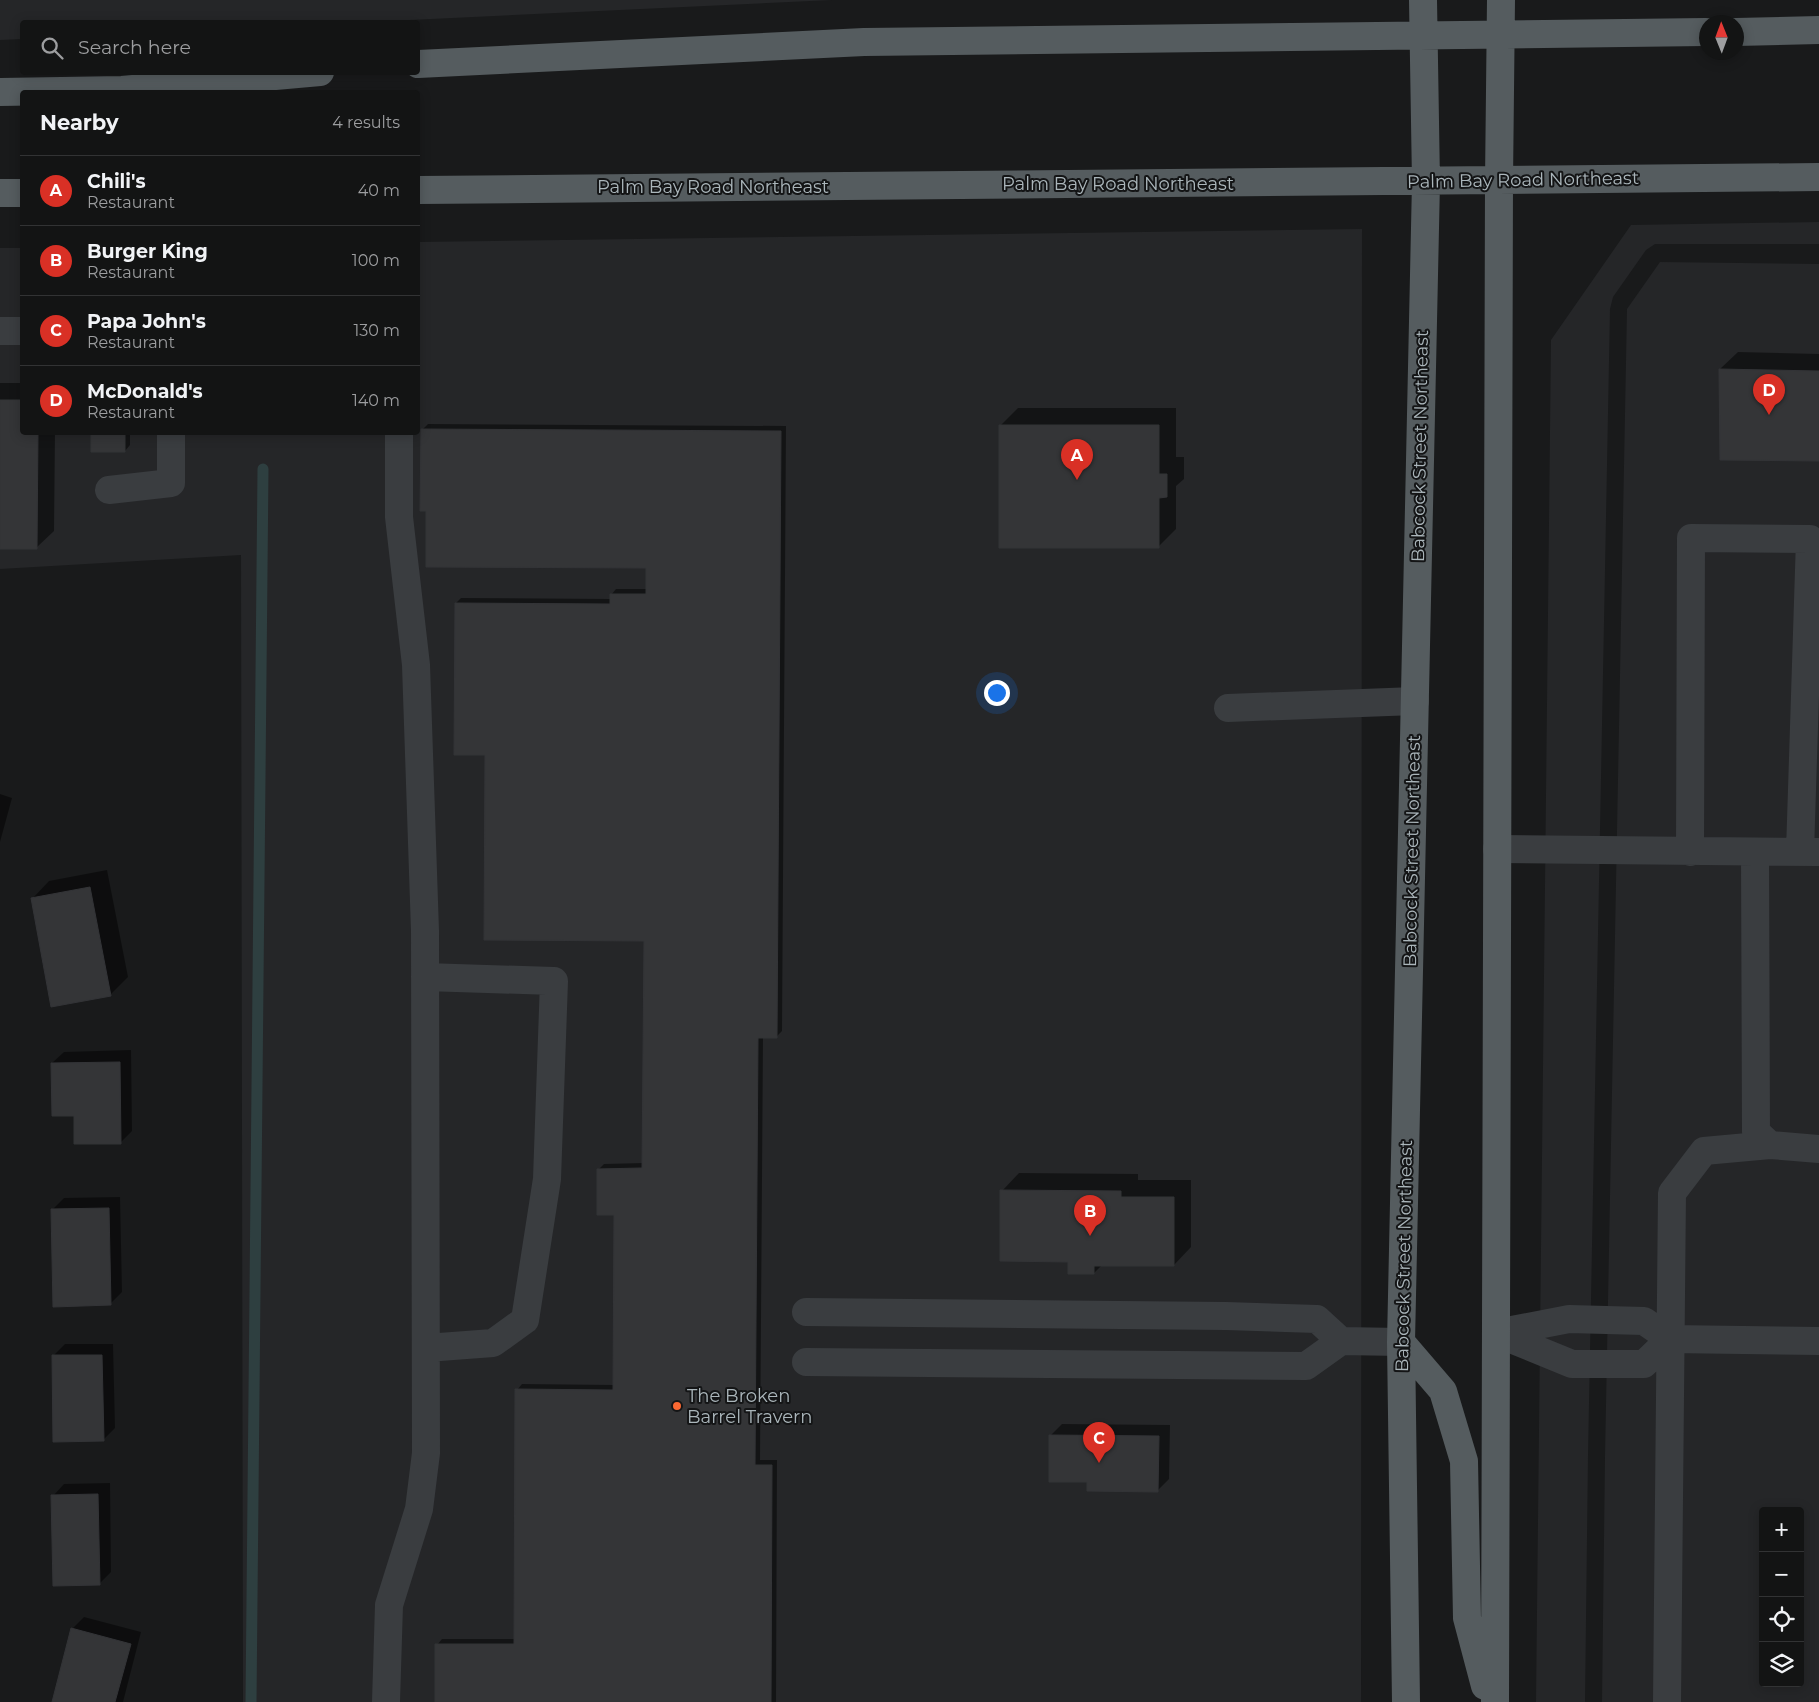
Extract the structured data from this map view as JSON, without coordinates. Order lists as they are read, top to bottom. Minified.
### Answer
{"streets":{"main road":["Palm Bay Road Northeast","Babcock Street Northeast"]},"crossings":[["Palm Bay Road Northeast","Babcock Street Northeast"]],"places":["The Broken Barrel Travern"],"north":"top","page":{"search":"Search here","heading":["Nearby","4 results"],"list":[{"mark":"A","name":"Chili's","note":"Restaurant","value":"40 m"},{"mark":"B","name":"Burger King","note":"Restaurant","value":"100 m"},{"mark":"C","name":"Papa John's","note":"Restaurant","value":"130 m"},{"mark":"D","name":"McDonald's","note":"Restaurant","value":"140 m"}],"pins":["D","A","B","C"],"map_buttons":["+","−"]}}
